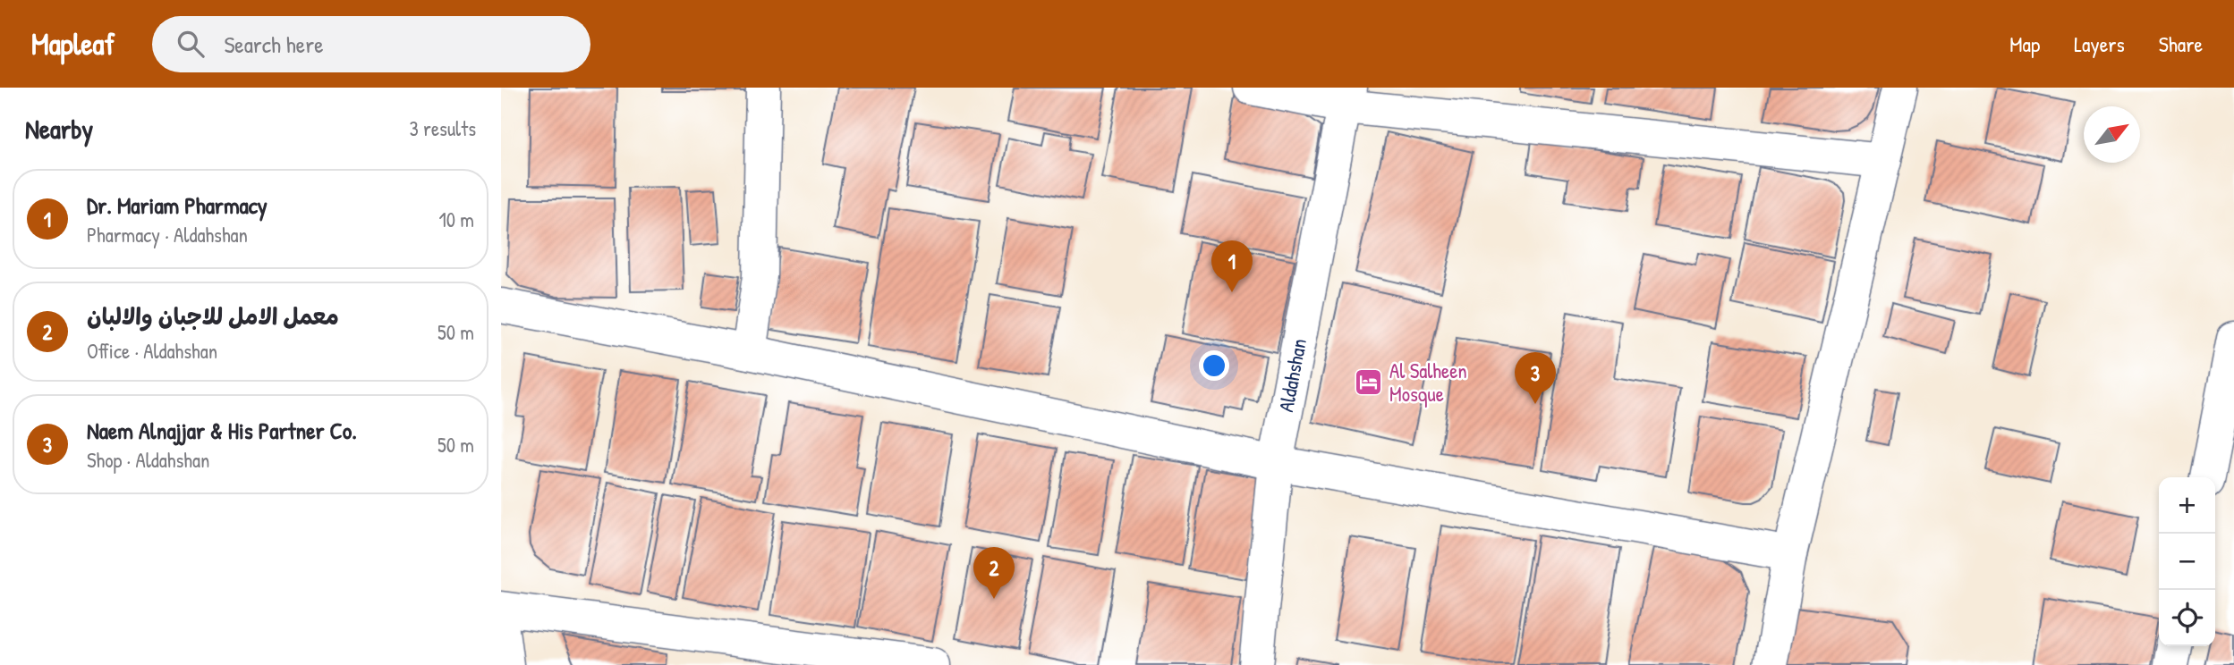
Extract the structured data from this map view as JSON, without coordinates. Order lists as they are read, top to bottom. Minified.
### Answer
{"streets":{"street":["Aldahshan"]},"places":{"hotel":["Al Salheen Mosque"]},"north":"top right","page":{"header":"Mapleaf","search":"Search here","nav":["Map","Layers","Share"],"heading":["Nearby","3 results"],"list":[{"mark":"1","name":"Dr. Mariam Pharmacy","note":"Pharmacy · Aldahshan","value":"10 m"},{"mark":"2","name":"معمل الامل للاجبان والالبان","note":"Office · Aldahshan","value":"50 m"},{"mark":"3","name":"Naem Alnajjar & His Partner Co.","note":"Shop · Aldahshan","value":"50 m"}],"pins":["1","3","2"],"map_buttons":["+","−"]}}
